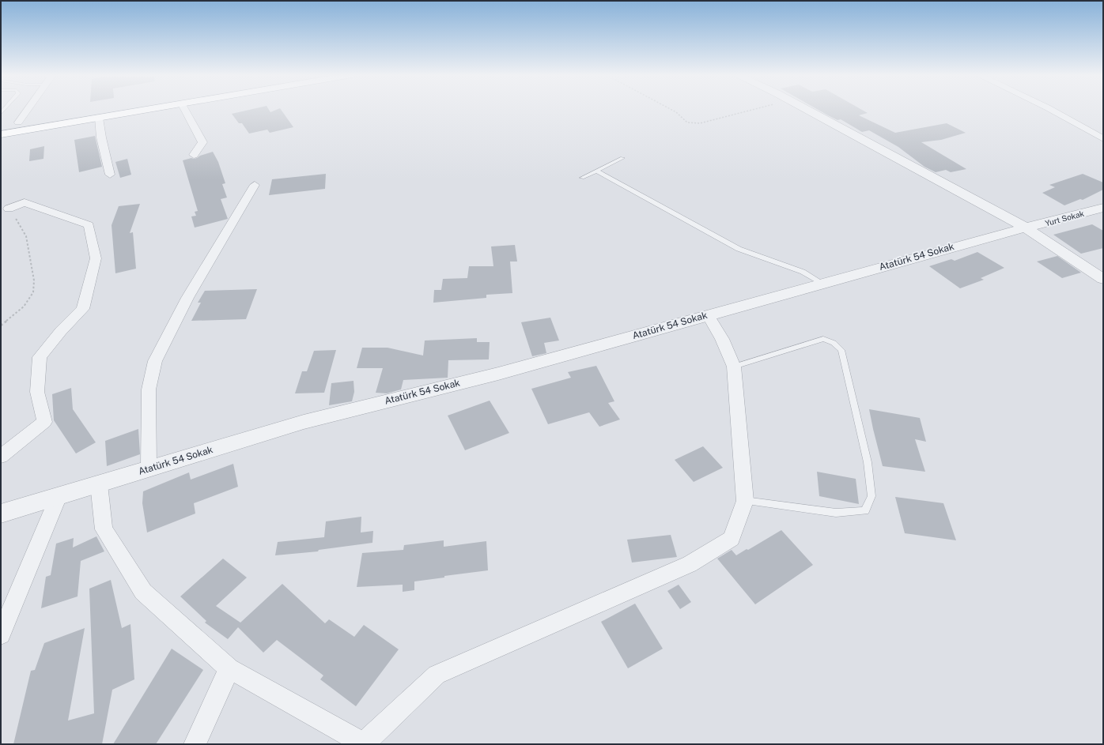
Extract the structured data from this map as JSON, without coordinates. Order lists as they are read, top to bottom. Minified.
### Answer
{"streets":{"street":["Yurt Sokak","Atatürk 54 Sokak"]},"crossings":[["Yurt Sokak","Atatürk 54 Sokak"]]}
